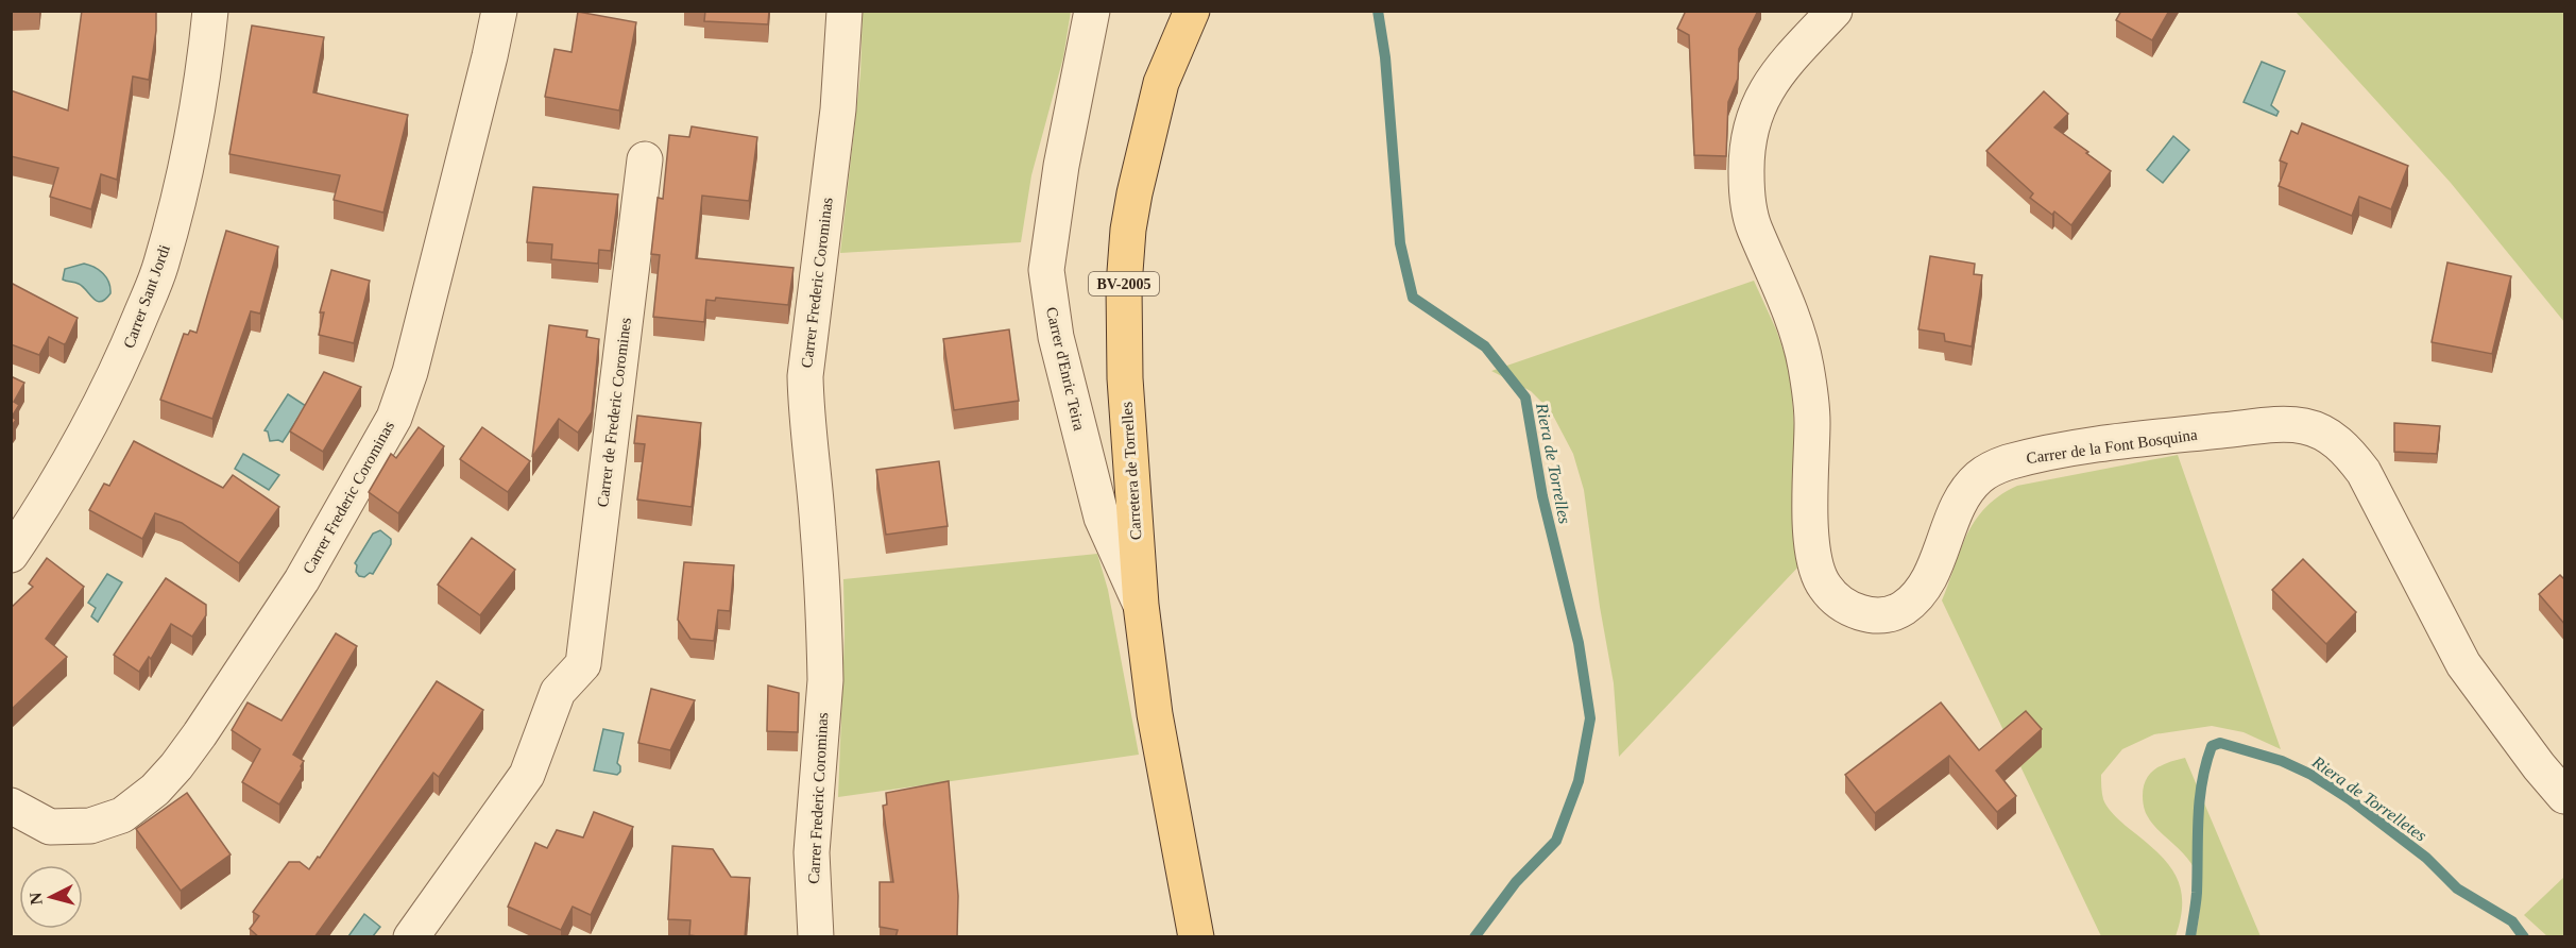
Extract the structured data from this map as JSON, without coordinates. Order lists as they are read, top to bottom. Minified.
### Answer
{"streets":{"main road":["BV-2005","Carretera de Torrelles"],"street":["Carrer Frederic Corominas","Carrer Sant Jordi","Carrer d'Enric Teira","Carrer de Frederic Coromines","Carrer de la Font Bosquina"]},"crossings":[["Carrer d'Enric Teira","Carretera de Torrelles"]],"water":["Riera de Torrelles","Riera de Torrelletes"],"north":"left"}
